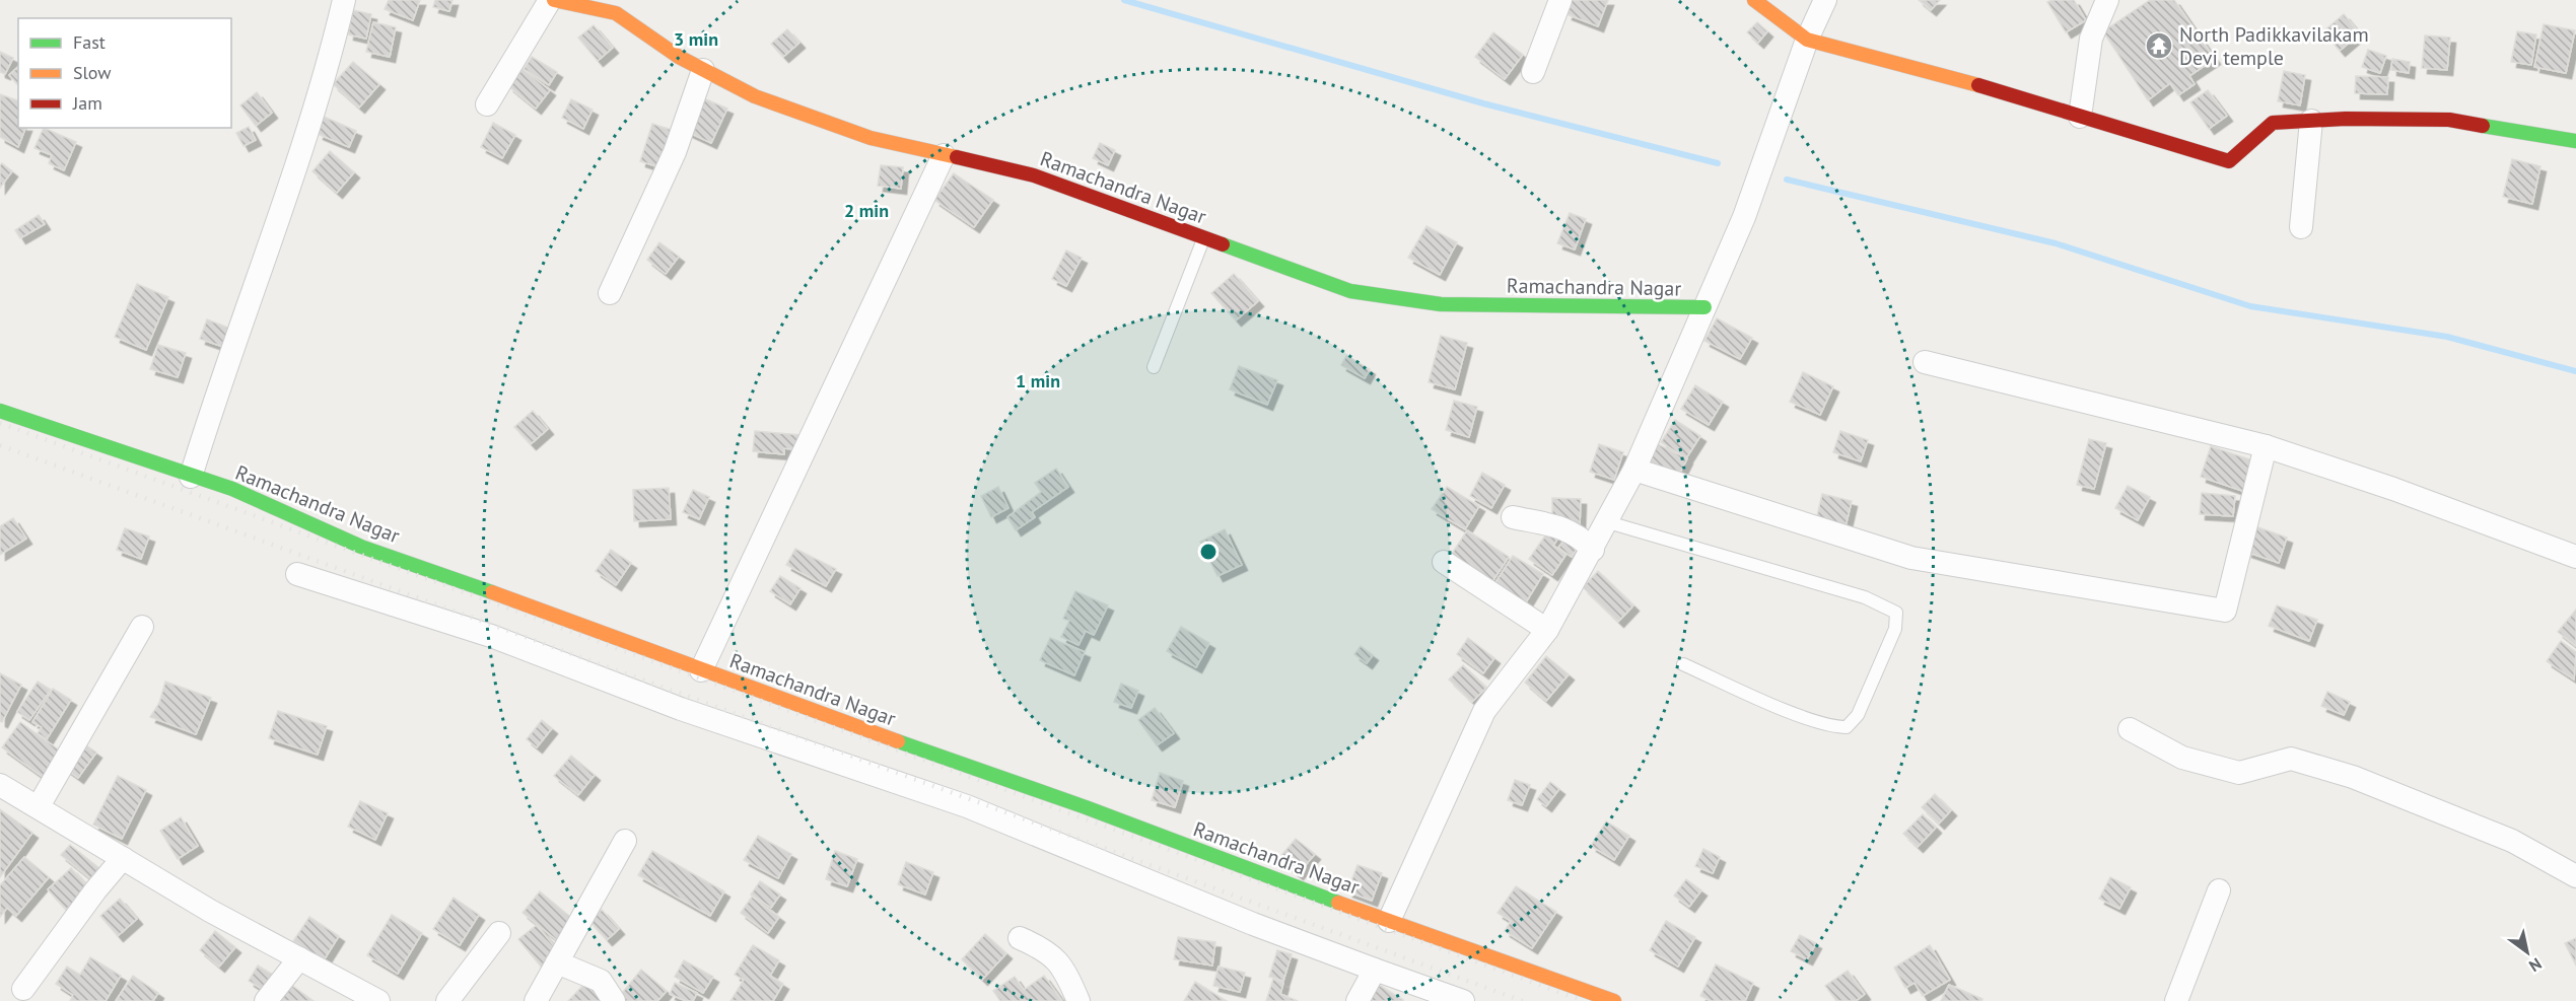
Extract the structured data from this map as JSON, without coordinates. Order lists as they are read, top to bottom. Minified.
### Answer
{"streets":{"street":["Ramachandra Nagar"]},"places":{"temple":["North Padikkavilakam Devi temple"]},"legend":["Fast","Slow","Jam"],"north":"bottom right","rings":["3 min","2 min","1 min"]}
